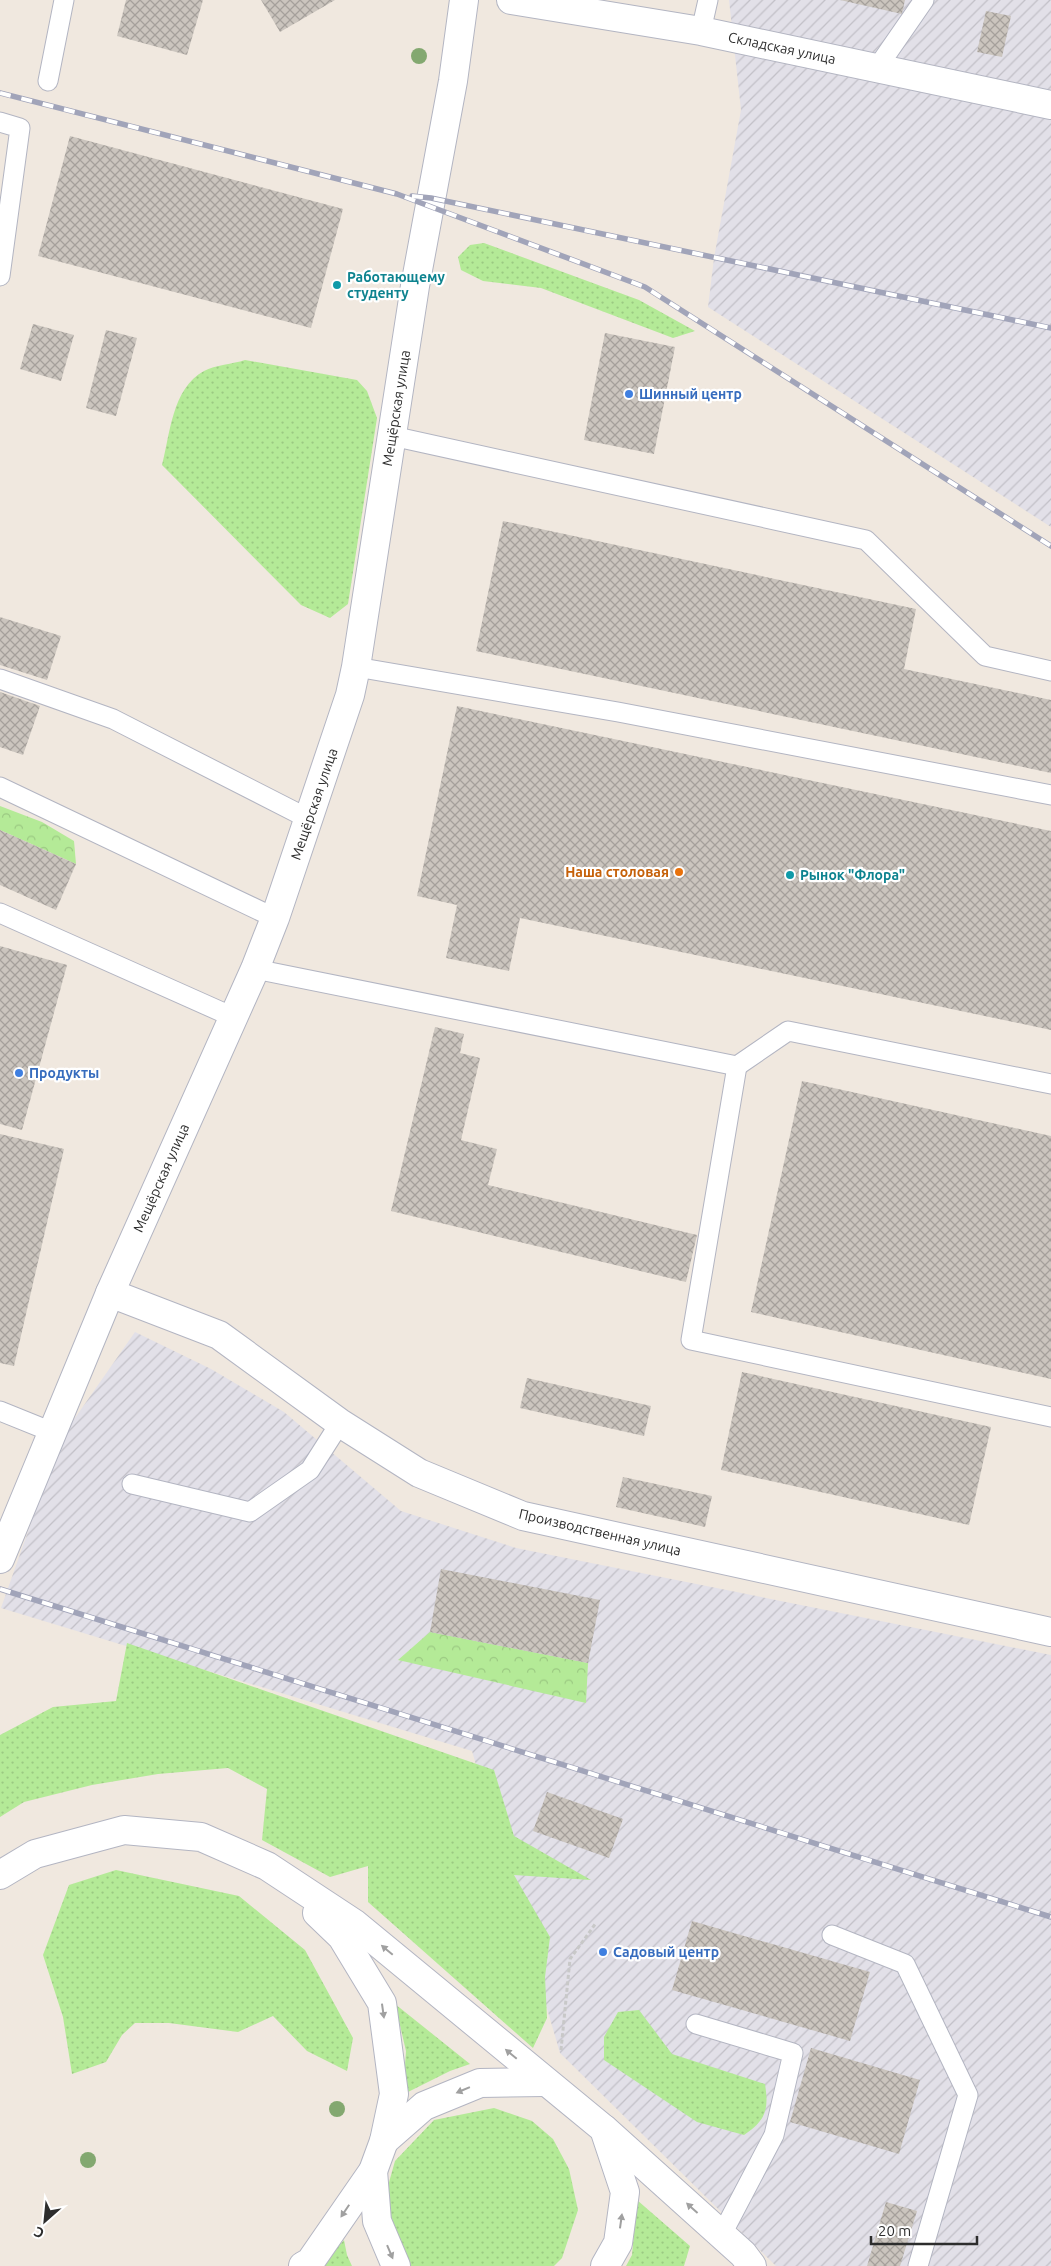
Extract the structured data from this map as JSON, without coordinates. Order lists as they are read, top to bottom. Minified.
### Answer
{"streets":{"main road":["Складская улица","Мещёрская улица","Производственная улица"]},"crossings":[["Мещёрская улица","Производственная улица"]],"places":["Работающему студенту","Шинный центр","Наша столовая","Рынок \"Флора\"","Продукты","Садовый центр"],"scale_bar":"20 m","north":"bottom left"}
